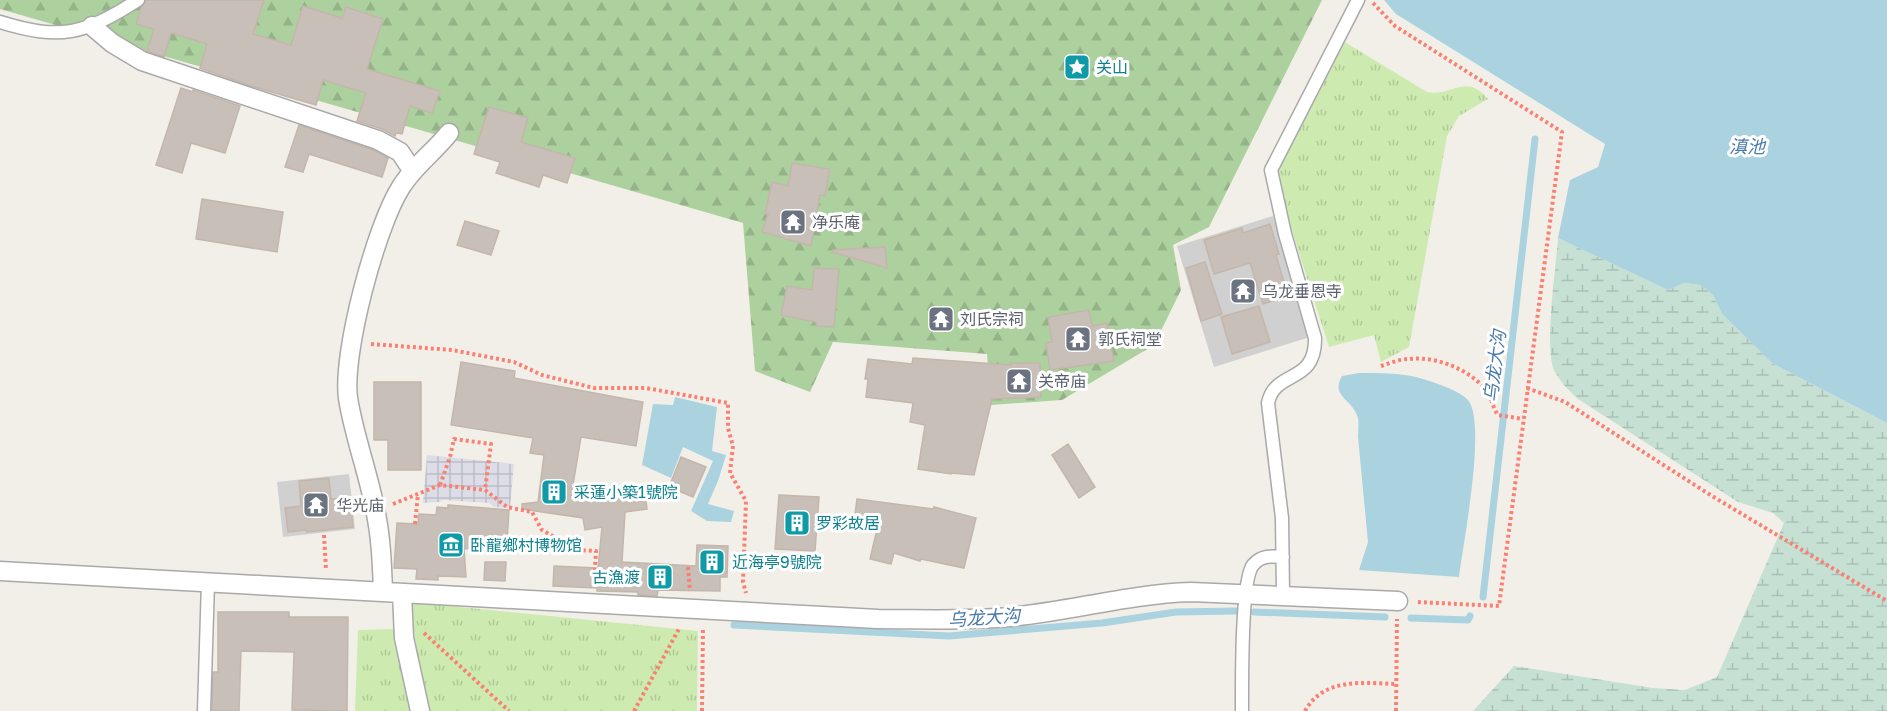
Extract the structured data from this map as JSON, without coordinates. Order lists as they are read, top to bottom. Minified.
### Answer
{"water":["滇池","乌龙大沟"],"places":{"place":["关山"],"temple":["净乐庵","乌龙垂恩寺","刘氏宗祠","郭氏祠堂","关帝庙","华光庙"],"building":["采蓮小築1號院","罗彩故居","近海亭9號院","古漁渡"],"museum":["卧龍鄉村博物馆"]}}
